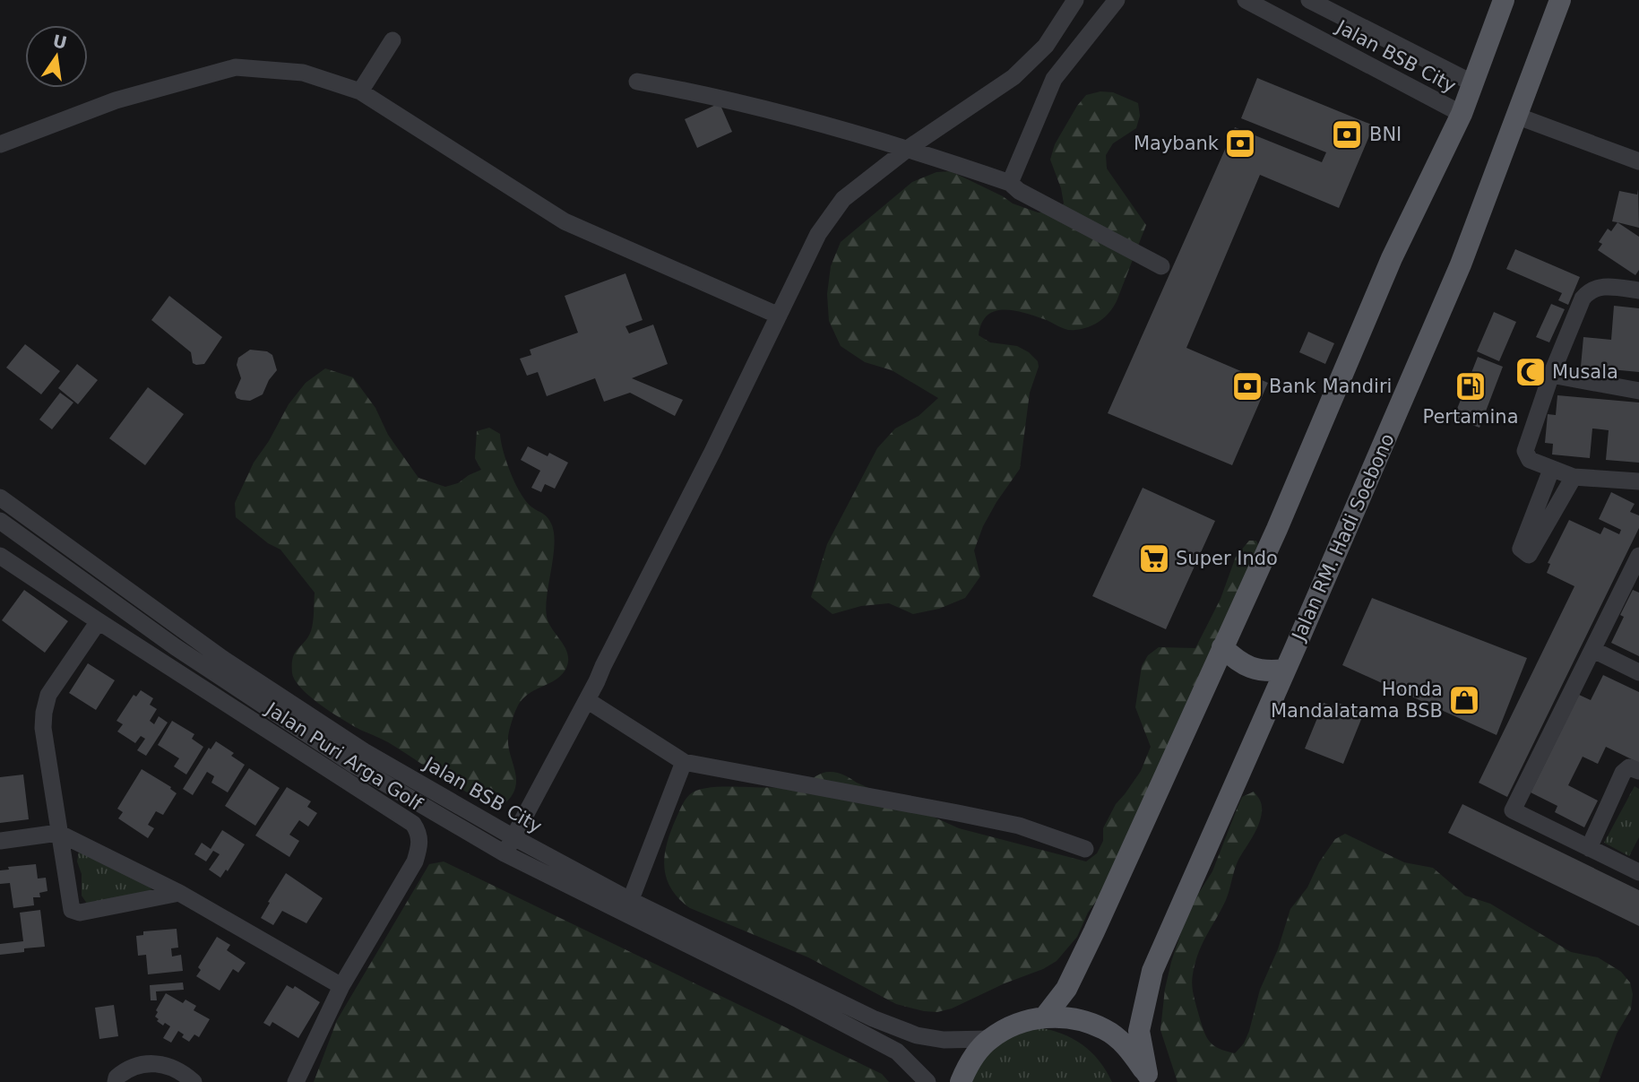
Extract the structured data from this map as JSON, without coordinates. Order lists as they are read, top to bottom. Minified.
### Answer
{"streets":{"main road":["Jalan RM. Hadi Soebono"],"street":["Jalan BSB City","Jalan Puri Arga Golf"]},"crossings":[["Jalan BSB City","Jalan RM. Hadi Soebono"]],"places":{"bank":["BNI","Maybank","Bank Mandiri"],"mosque":["Musala"],"fuel station":["Pertamina"],"supermarket":["Super Indo"],"shop":["Honda Mandalatama BSB"]},"north":"top"}
